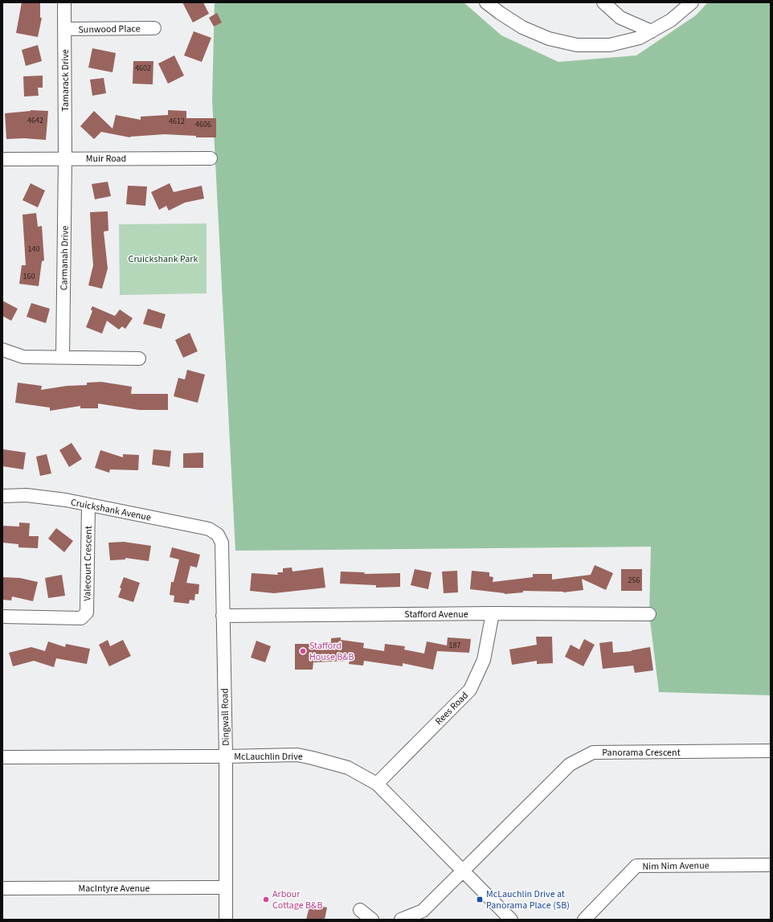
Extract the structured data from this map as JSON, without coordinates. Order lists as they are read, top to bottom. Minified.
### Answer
{"streets":{"street":["Sunwood Place","Tamarack Drive","Muir Road","Carmanah Drive","Cruickshank Avenue","Valecourt Crescent","Stafford Avenue","Rees Road","Dingwall Road","Panorama Crescent","McLauchlin Drive","Nim Nim Avenue","MacIntyre Avenue"]},"crossings":[["Sunwood Place","Tamarack Drive"],["Tamarack Drive","Muir Road"],["Tamarack Drive","Carmanah Drive"],["Muir Road","Carmanah Drive"],["Cruickshank Avenue","Valecourt Crescent"],["Cruickshank Avenue","Dingwall Road"],["Stafford Avenue","Rees Road"],["Stafford Avenue","Dingwall Road"],["Rees Road","McLauchlin Drive"],["Dingwall Road","McLauchlin Drive"],["Dingwall Road","MacIntyre Avenue"],["Panorama Crescent","McLauchlin Drive"]],"parks":["Cruickshank Park"],"places":{"other":["Stafford House B&B","Arbour Cottage B&B"],"transit":["McLauchlin Drive at Panorama Place (SB)"]},"house_numbers":["4602","4642","4612","4606","140","160","256","187"]}
